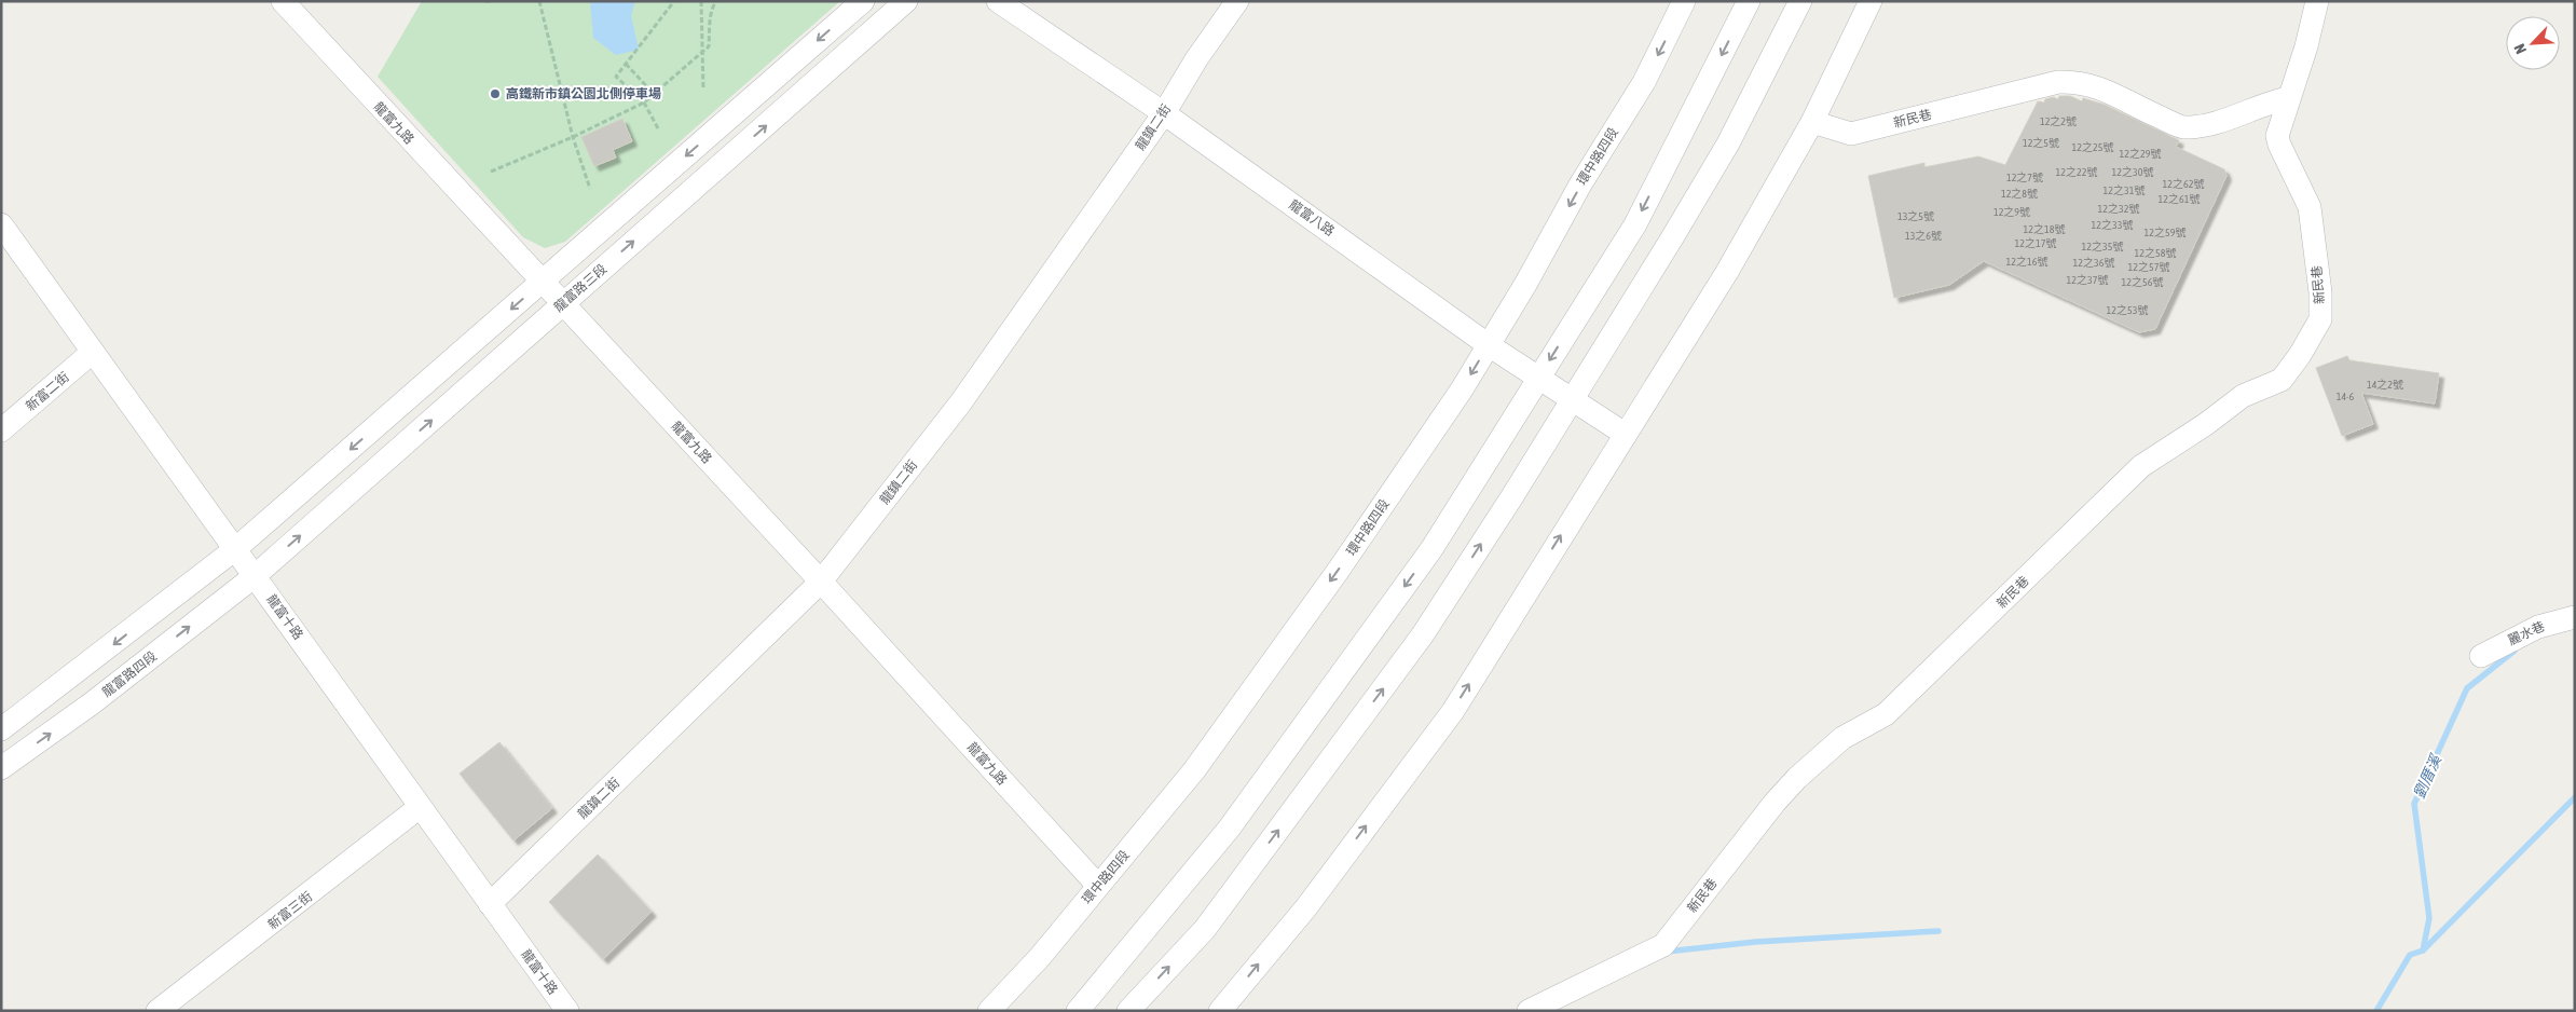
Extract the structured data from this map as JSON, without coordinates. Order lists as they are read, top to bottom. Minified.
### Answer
{"streets":{"street":["新民巷","龍富九路","龍鎮二街","環中路四段","龍富八路","龍富路三段","新富二街","龍富十路","麗水巷","龍富路四段","新富三街"]},"crossings":[["龍富九路","龍鎮二街"],["龍富九路","環中路四段"],["龍富九路","龍富路三段"],["龍鎮二街","龍富八路"],["龍鎮二街","龍富十路"],["環中路四段","龍富八路"],["龍富路三段","龍富十路"],["龍富路三段","龍富路四段"],["新富二街","龍富十路"],["龍富十路","龍富路四段"],["龍富十路","新富三街"]],"water":["劉厝溪"],"places":["高鐵新市鎮公園北側停車場"],"house_numbers":["12之2號","12之5號","12之25號","12之29號","12之22號","12之30號","12之7號","12之62號","12之31號","12之8號","12之61號","12之32號","12之9號","13之5號","12之33號","12之18號","12之59號","13之6號","12之17號","12之35號","12之58號","12之16號","12之36號","12之57號","12之37號","12之56號","12之53號","14之2號","14-6"],"north":"bottom left"}
